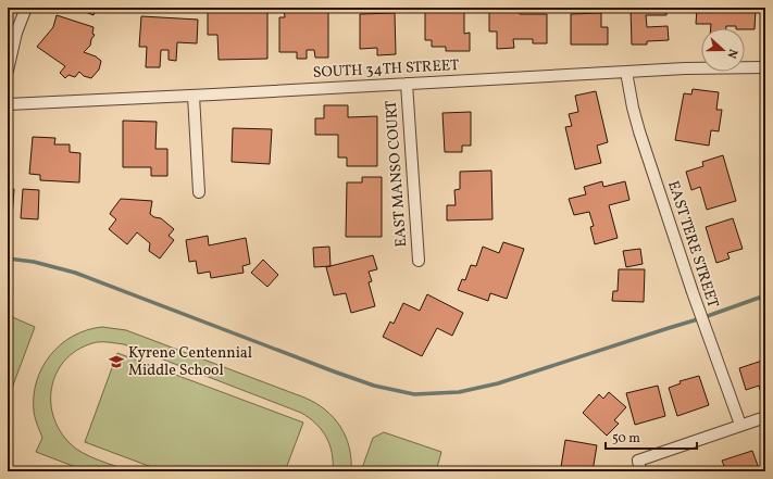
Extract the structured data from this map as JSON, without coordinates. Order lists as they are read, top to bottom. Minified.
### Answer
{"streets":{"street":["SOUTH 34TH STREET","EAST MANSO COURT","EAST TERE STREET"]},"crossings":[["SOUTH 34TH STREET","EAST MANSO COURT"],["SOUTH 34TH STREET","EAST TERE STREET"]],"places":{"school or university":["Kyrene Centennial Middle School"]},"scale_bar":"50 m","north":"right"}
